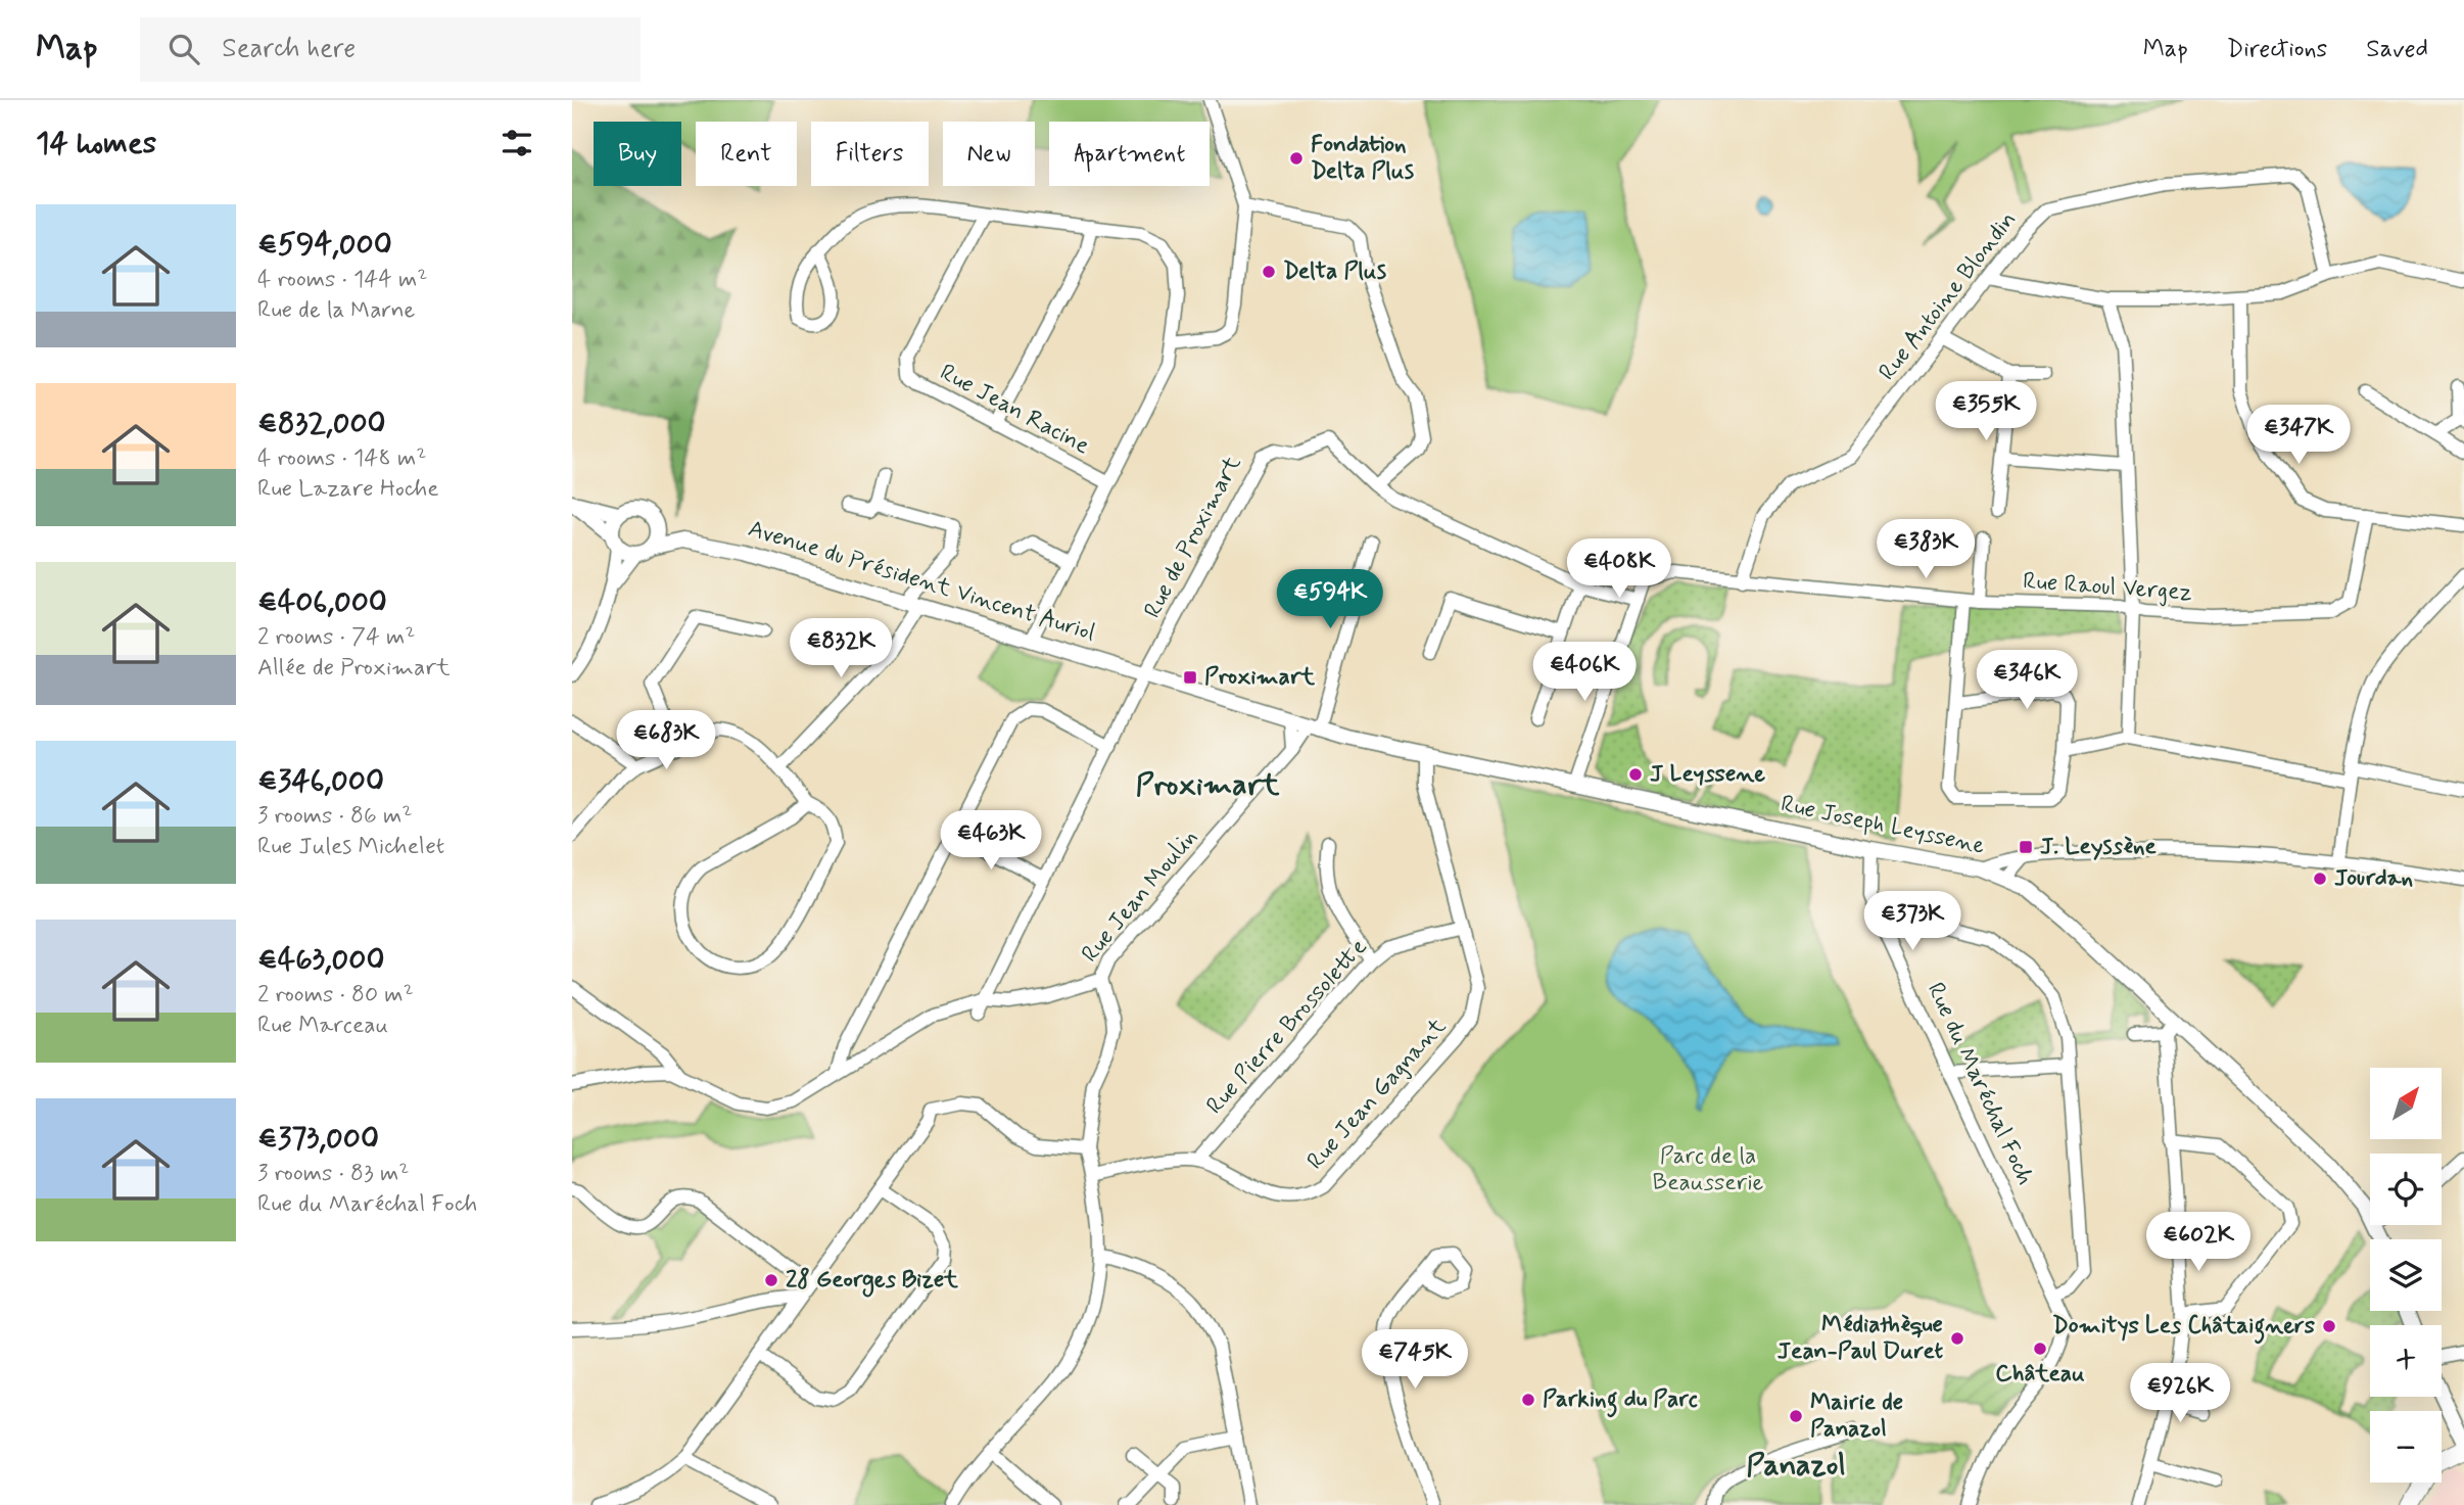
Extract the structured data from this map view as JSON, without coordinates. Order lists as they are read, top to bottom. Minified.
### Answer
{"streets":{"street":["Rue Antoine Blondin","Rue Jean Racine","Rue de Proximart","Avenue du Président Vincent Auriol","Rue Raoul Vergez","Rue Joseph Leyssene","Rue Jean Moulin","Rue Pierre Brossolette","Rue du Maréchal Foch","Rue Jean Gagnant"]},"crossings":[["Rue Antoine Blondin","Rue Raoul Vergez"],["Rue de Proximart","Avenue du Président Vincent Auriol"],["Rue de Proximart","Rue Joseph Leyssene"],["Avenue du Président Vincent Auriol","Rue Joseph Leyssene"],["Rue Joseph Leyssene","Rue Jean Moulin"],["Rue Joseph Leyssene","Rue du Maréchal Foch"],["Rue Joseph Leyssene","Rue Jean Gagnant"],["Rue Pierre Brossolette","Rue Jean Gagnant"]],"districts":["Proximart","Panazol"],"parks":["Parc de la Beausserie"],"places":{"other":["Fondation Delta Plus","Delta Plus","J Leyssene","Jourdan","28 Georges Bizet","Domitys Les Châtaigners","Médiathèque Jean-Paul Duret","Château","Parking du Parc","Mairie de Panazol"],"transit":["Proximart","J. Leyssène"]},"north":"top right","page":{"header":"Map","search":"Search here","nav":["Map","Directions","Saved"],"heading":"14 homes","chip":["Buy","Rent","Filters","New","Apartment"],"list":[{"name":"€594,000","note":"4 rooms · 144 m² · Rue de la Marne"},{"name":"€832,000","note":"4 rooms · 148 m² · Rue Lazare Hoche"},{"name":"€406,000","note":"2 rooms · 74 m² · Allée de Proximart"},{"name":"€346,000","note":"3 rooms · 86 m² · Rue Jules Michelet"},{"name":"€463,000","note":"2 rooms · 80 m² · Rue Marceau"},{"name":"€373,000","note":"3 rooms · 83 m² · Rue du Maréchal Foch"}],"price":["€355K","€347K","€383K","€408K","€594K","€832K","€406K","€346K","€683K","€463K","€373K","€602K","€745K","€926K"],"map_buttons":["+","−"]}}
